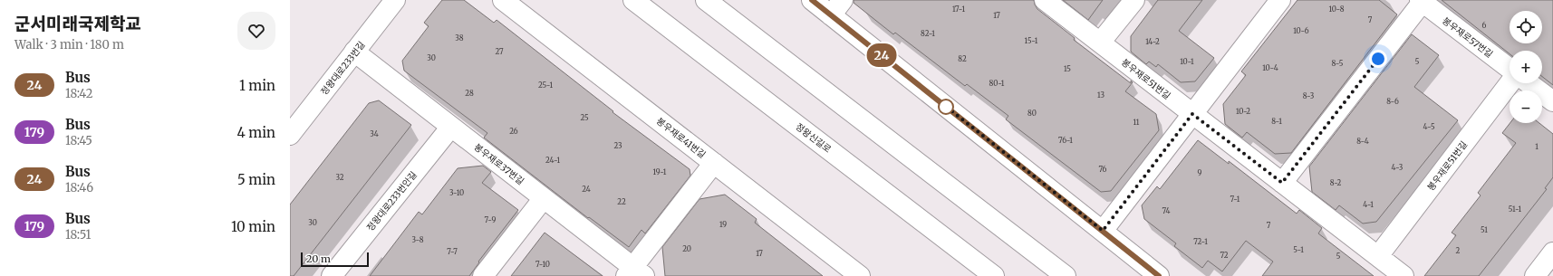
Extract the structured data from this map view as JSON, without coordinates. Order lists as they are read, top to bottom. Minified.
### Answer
{"streets":{"street":["봉우재로57번길","정왕대로233번길","봉우재로51번길","봉우재로41번길","정왕신길로","봉우재로37번길","정왕대로233번안길"]},"crossings":[["정왕대로233번길","봉우재로37번길"],["봉우재로37번길","정왕대로233번안길"]],"lines":["bus line 24"],"house_numbers":["17-1","10-8","17","7","6","10-6","82-1","38","15-1","14-2","27","30","82","10-1","5","8-5","10-4","15","80-1","25-1","28","13","8-3","8-6","10-2","80","25","8-1","11","4-5","26","34","76-1","8-4","23","1","24-1","4-3","76","19-1","9","32","8-2","24","3-10","7-1","22","4-1","51-1","74","7-9","30","19","7","51","3-8","72-1","20","5-1","2","7-7","17","72","5","7-10"],"scale_bar":"20 m","page":{"heading":["군서미래국제학교","Walk · 3 min · 180 m"],"on_map":"24","map_buttons":["+","−"],"list":[{"mark":"24","name":"Bus","note":"18:42","value":"1 min"},{"mark":"179","name":"Bus","note":"18:45","value":"4 min"},{"mark":"24","name":"Bus","note":"18:46","value":"5 min"},{"mark":"179","name":"Bus","note":"18:51","value":"10 min"}],"scale":"20 m"}}
